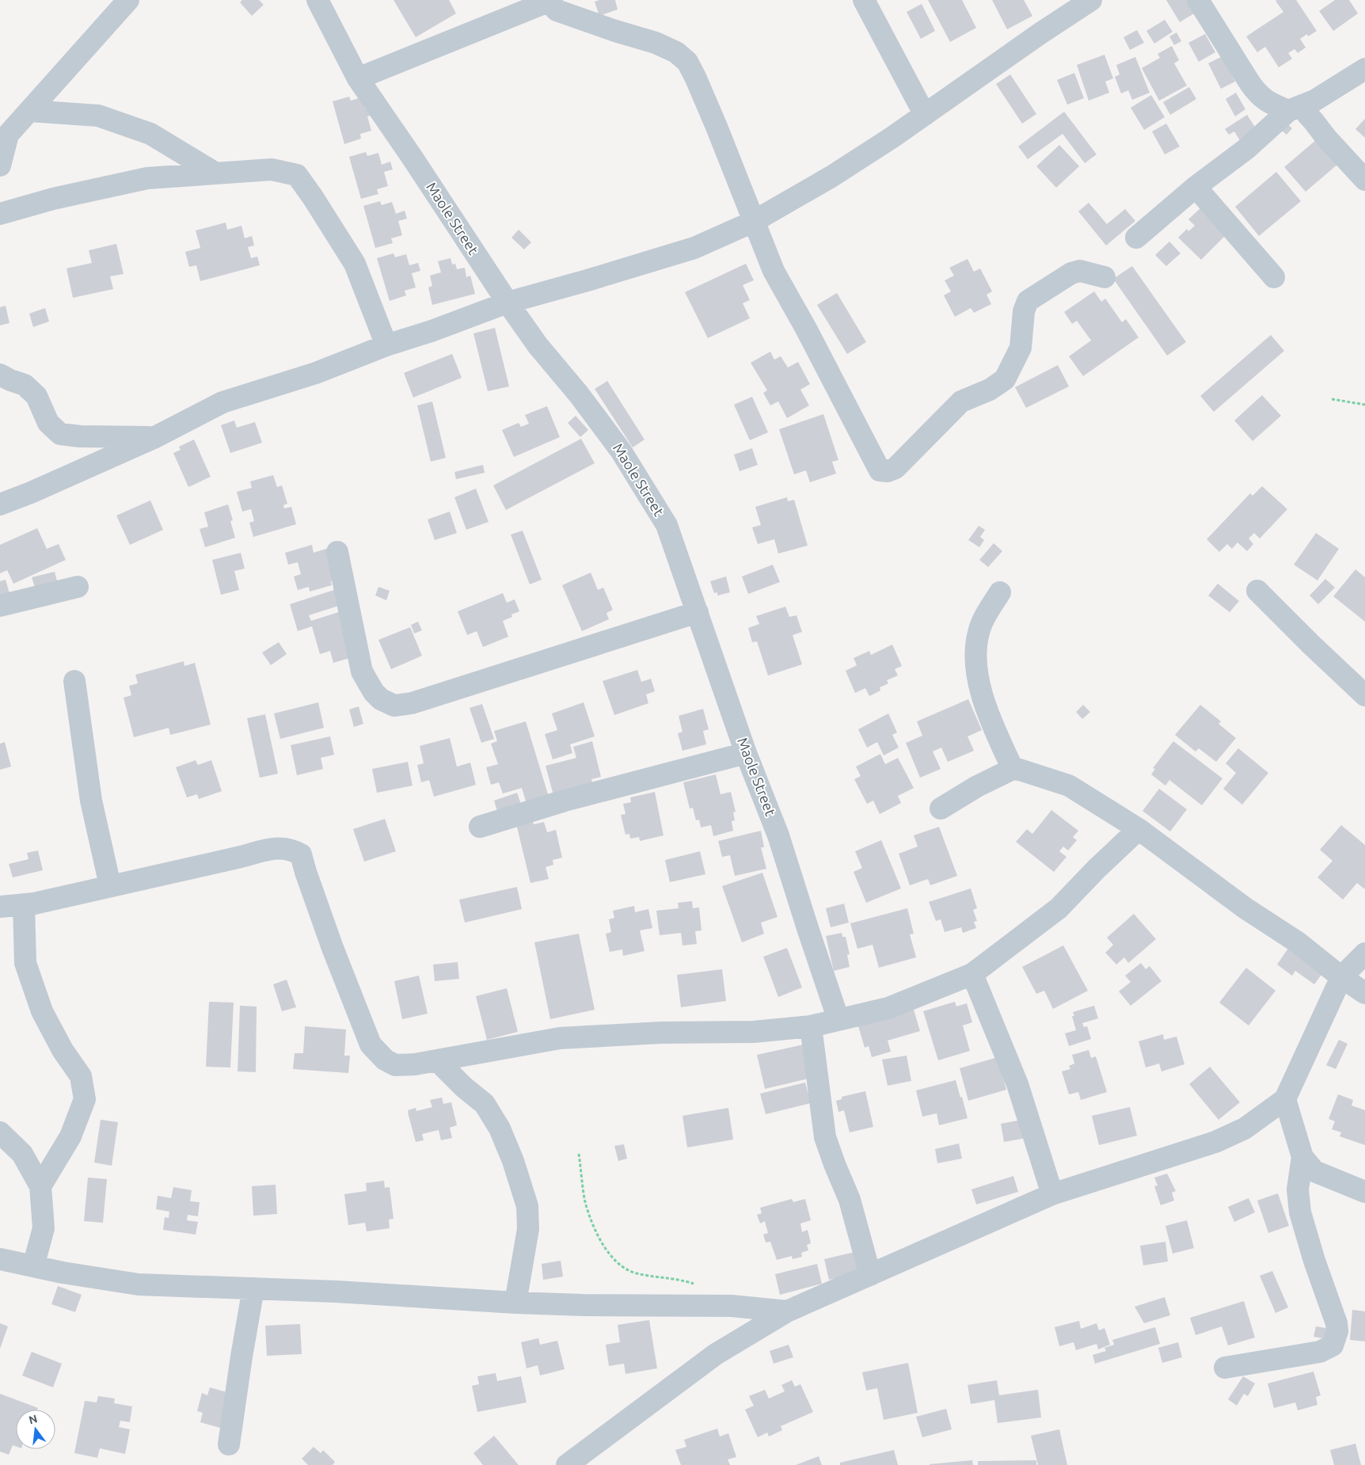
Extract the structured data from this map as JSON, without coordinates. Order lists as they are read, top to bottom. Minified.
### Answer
{"streets":{"street":["Maole Street"]},"north":"top"}
